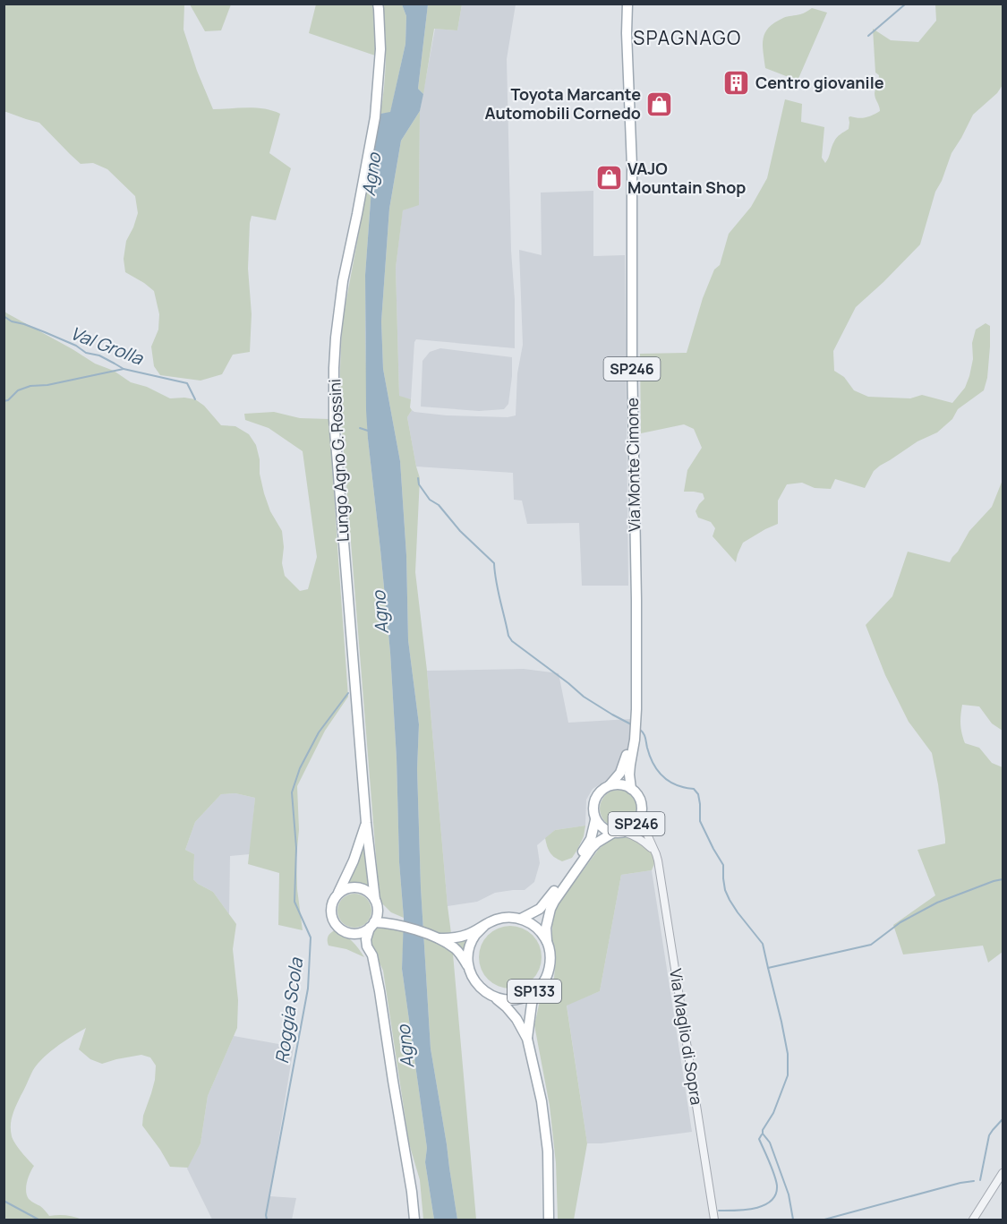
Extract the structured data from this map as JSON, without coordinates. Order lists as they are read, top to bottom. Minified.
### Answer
{"streets":{"main road":["SP246","Lungo Agno G. Rossini","Via Monte Cimone","SP133"],"street":["Via Maglio di Sopra"]},"crossings":[["SP246","Via Monte Cimone"],["SP246","SP133"],["SP246","Via Maglio di Sopra"],["Via Monte Cimone","SP133"],["Via Monte Cimone","Via Maglio di Sopra"],["SP133","Via Maglio di Sopra"]],"districts":["SPAGNAGO"],"water":["Agno","Val Grolla","Roggia Scola"],"places":{"building":["Centro giovanile"],"shop":["Toyota Marcante Automobili Cornedo","VAJO Mountain Shop"]}}
